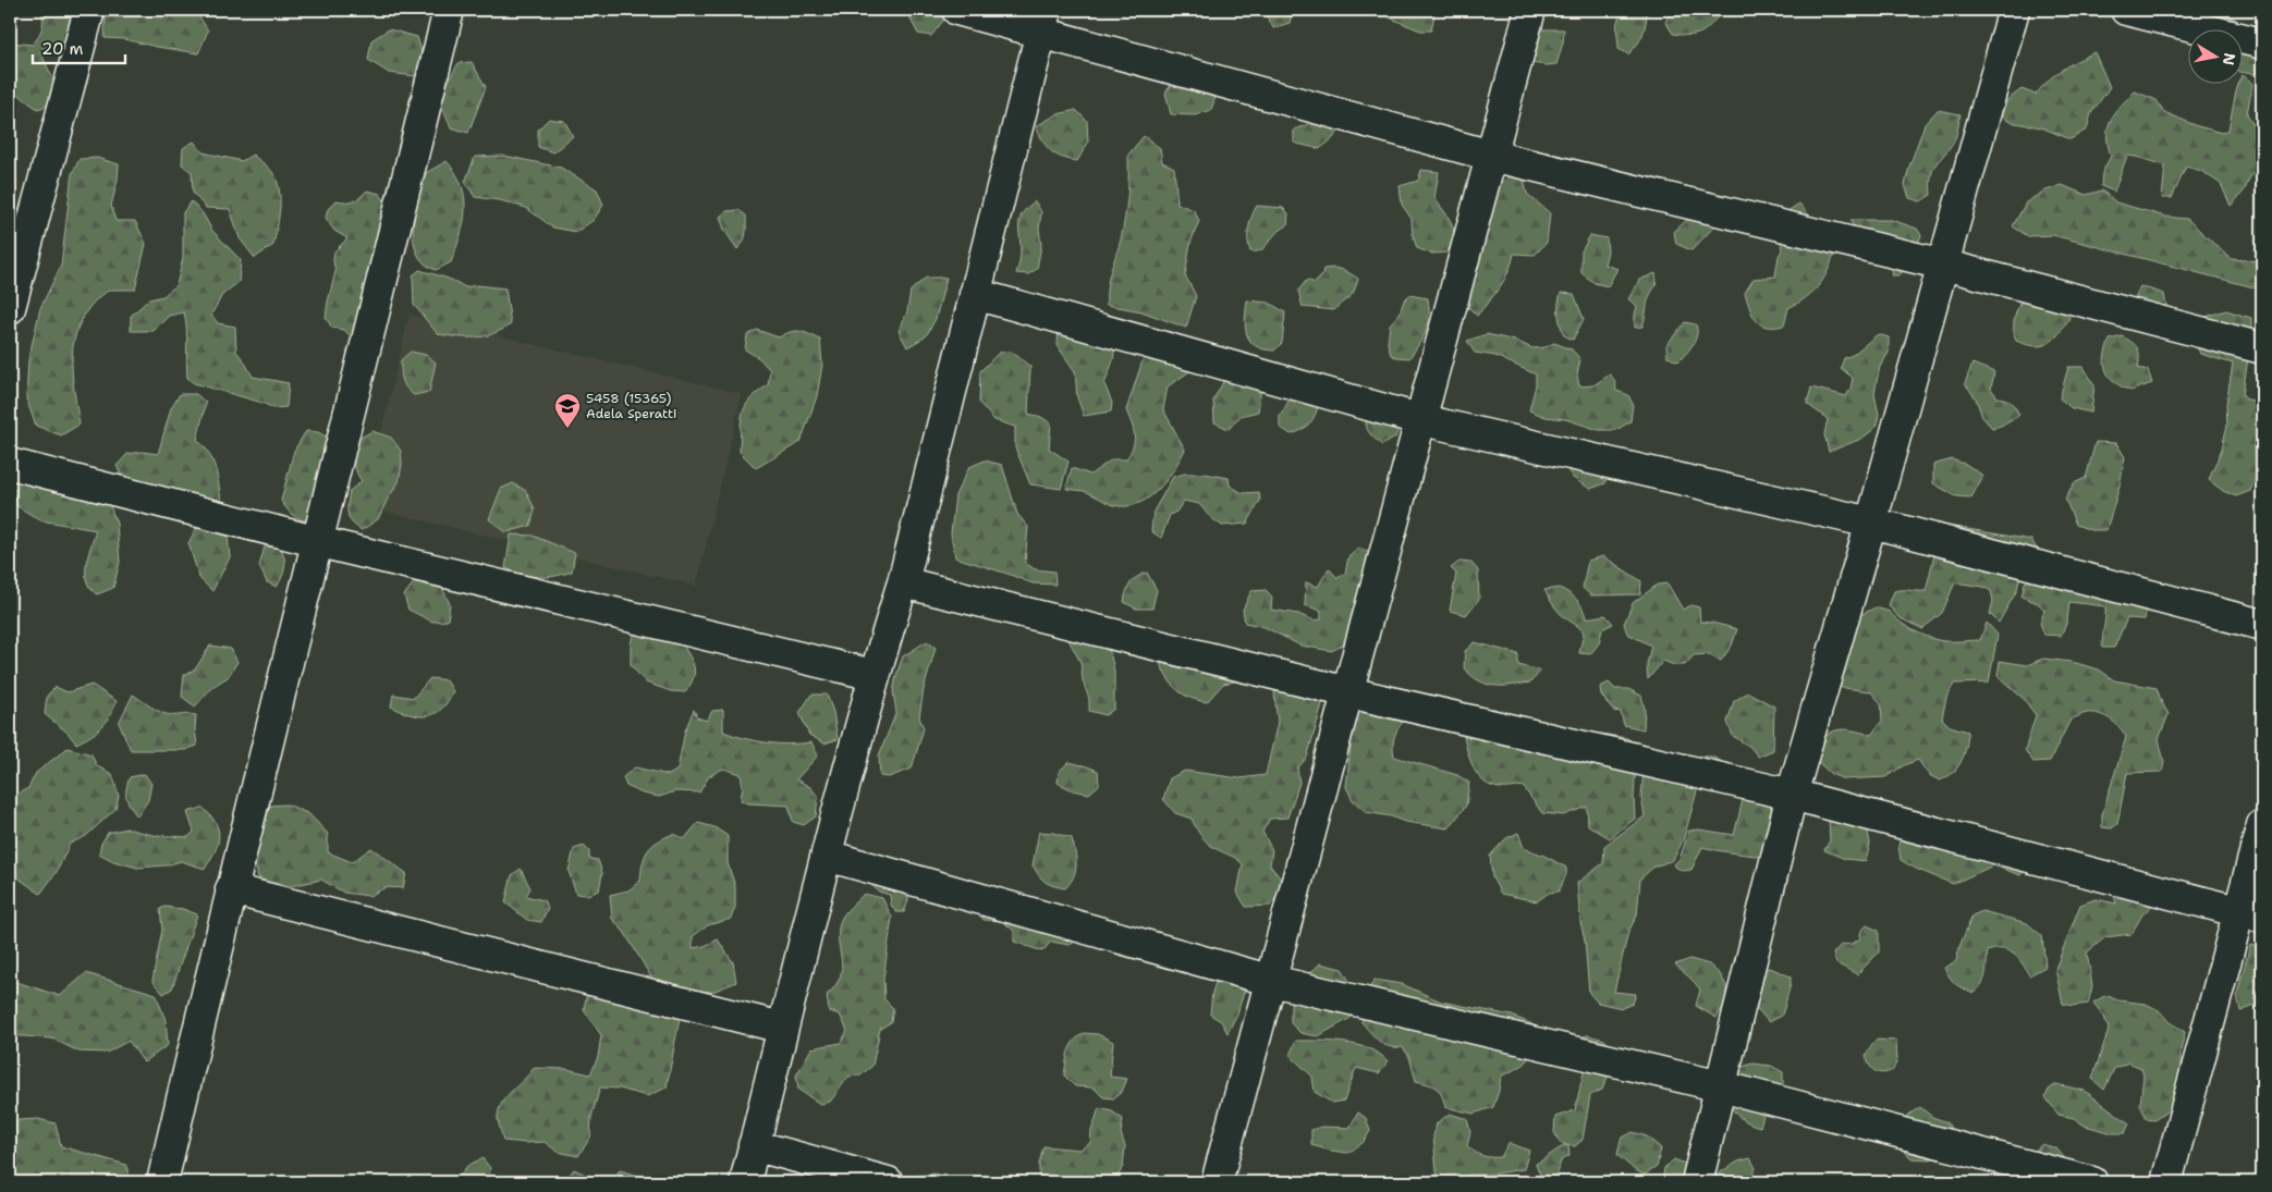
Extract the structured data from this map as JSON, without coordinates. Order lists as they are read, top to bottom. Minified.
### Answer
{"places":{"school or university":["5458 (15365) Adela Speratti"]},"scale_bar":"20 m","north":"right"}
